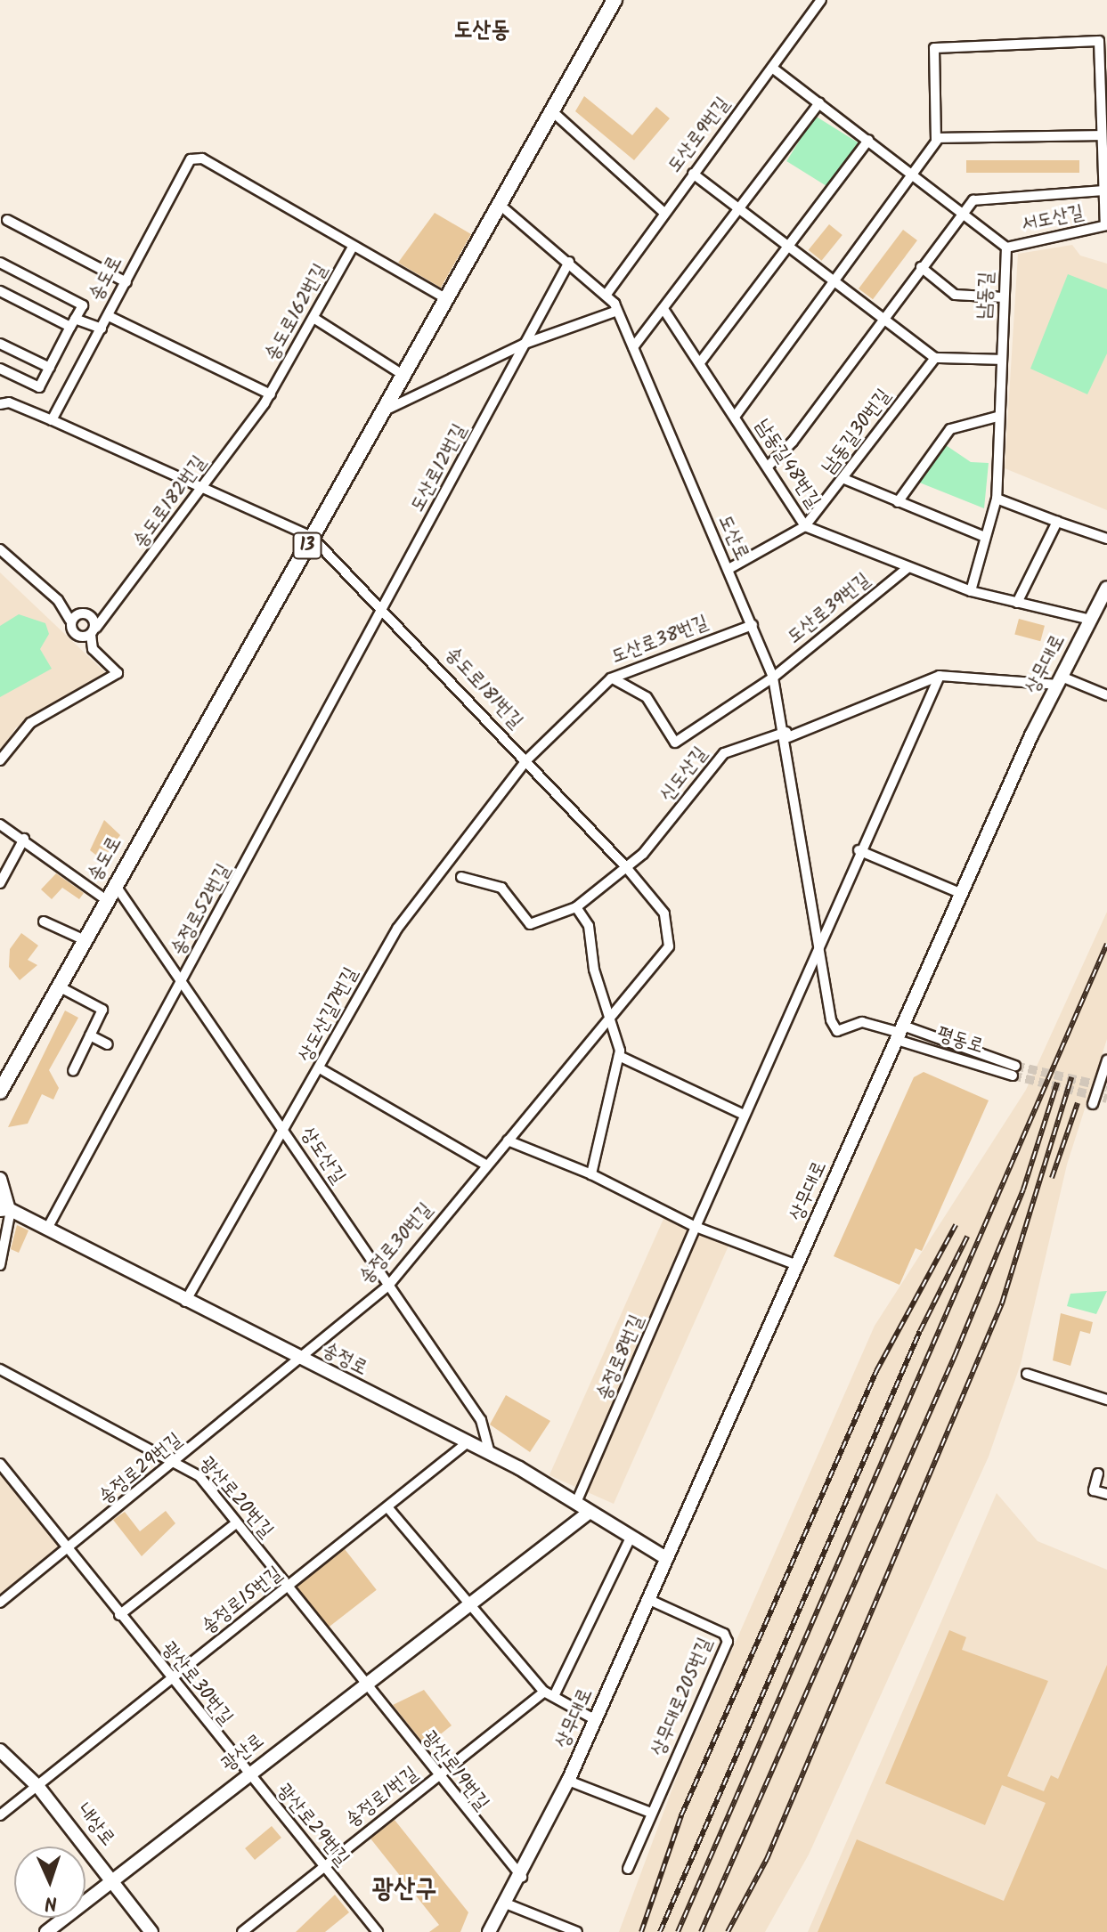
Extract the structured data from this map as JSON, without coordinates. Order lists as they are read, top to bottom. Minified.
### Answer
{"streets":{"main road":["송도로","13","상무대로","송정로","광산로","내상로"],"street":["도산로9번길","서도산길","남동길","송도로162번길","남동길30번길","남동길48번길","도산로12번길","송도로182번길","도산로","도산로39번길","도산로38번길","송도로181번길","신도산길","송정로52번길","상도산길7번길","평동로","상도산길","송정로30번길","송정로8번길","송정로29번길","광산로20번길","송정로15번길","광산로30번길","상무대로205번길","광산로19번길","송정로1번길","광산로29번길"]},"crossings":[["도산로9번길","남동길"],["도산로9번길","도산로"],["서도산길","남동길"],["송도로","송도로162번길"],["송도로","도산로"],["송도로","송도로181번길"],["송도로","상도산길"],["남동길","남동길48번길"],["남동길","상무대로"],["송도로162번길","송도로182번길"],["남동길30번길","남동길48번길"],["남동길48번길","도산로39번길"],["남동길48번길","상무대로"],["도산로12번길","도산로"],["도산로12번길","송도로181번길"],["도산로12번길","송정로52번길"],["도산로","도산로39번길"],["도산로","도산로38번길"],["도산로","상무대로"],["도산로","신도산길"],["도산로","평동로"],["도산로","송정로8번길"],["도산로39번길","도산로38번길"],["도산로38번길","송도로181번길"],["도산로38번길","상도산길7번길"],["상무대로","신도산길"],["상무대로","평동로"],["상무대로","송정로"],["상무대로","상무대로205번길"],["상무대로","광산로19번길"],["송도로181번길","신도산길"],["송도로181번길","송정로52번길"],["송도로181번길","상도산길7번길"],["송도로181번길","송정로30번길"],["송정로52번길","상도산길"],["송정로52번길","송정로"],["상도산길7번길","상도산길"],["상도산길7번길","송정로"],["상도산길","송정로30번길"],["상도산길","송정로"],["송정로30번길","송정로"],["송정로30번길","송정로29번길"],["송정로8번길","송정로"],["송정로","송정로29번길"],["송정로","송정로15번길"],["송정로","광산로"],["송정로29번길","광산로20번길"],["송정로29번길","광산로30번길"],["광산로20번길","송정로15번길"],["광산로20번길","광산로"],["광산로20번길","광산로19번길"],["송정로15번길","광산로30번길"],["송정로15번길","내상로"],["광산로30번길","광산로"],["광산로30번길","광산로29번길"],["광산로","광산로19번길"],["광산로","내상로"],["광산로","광산로29번길"],["광산로19번길","송정로1번길"],["송정로1번길","광산로29번길"]],"districts":["도산동","광산구"],"north":"bottom"}
